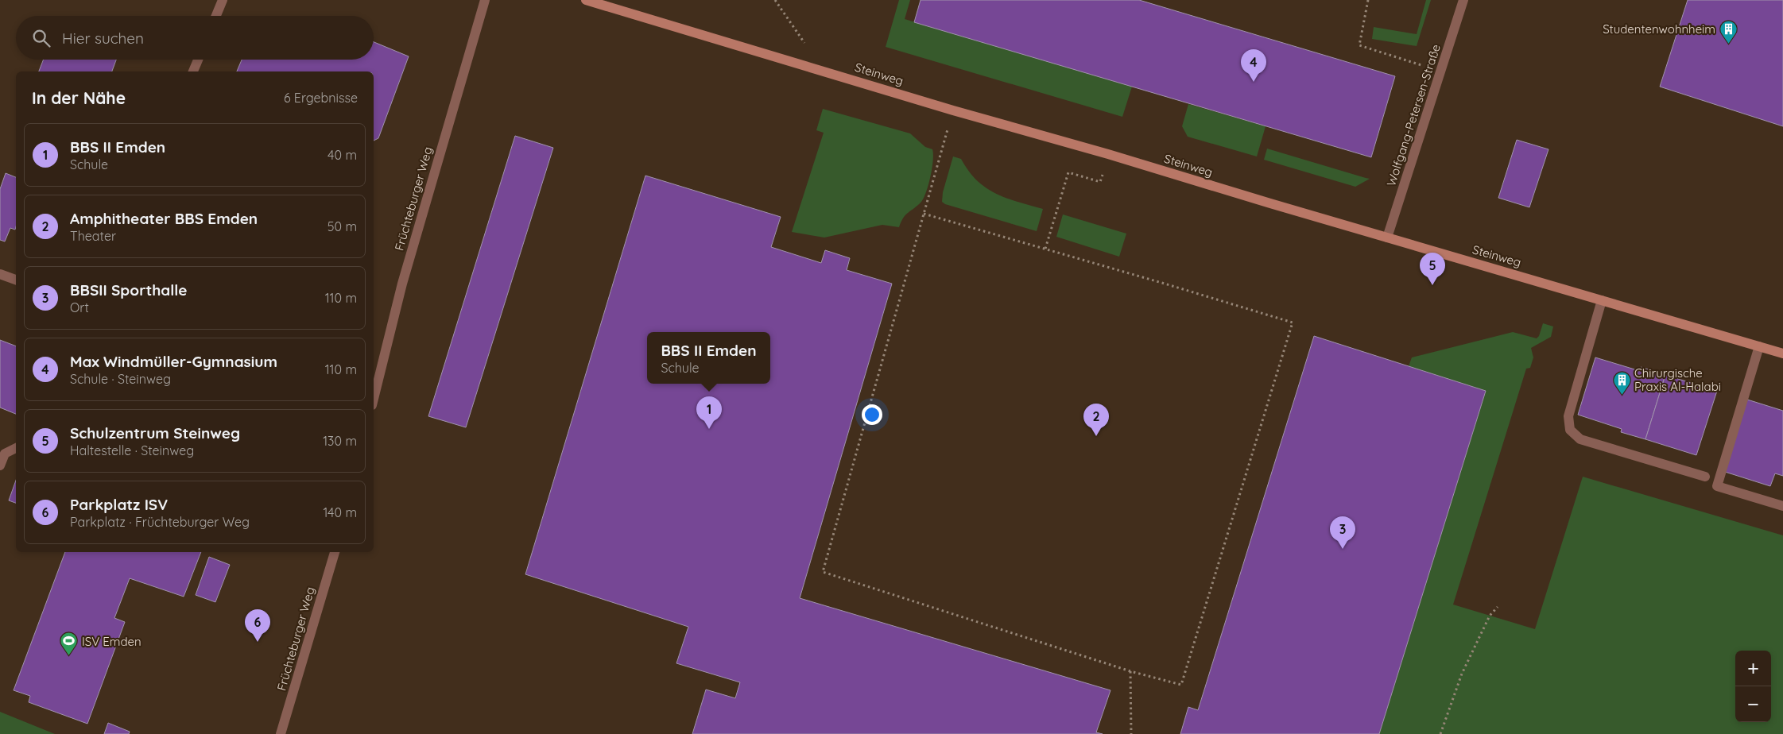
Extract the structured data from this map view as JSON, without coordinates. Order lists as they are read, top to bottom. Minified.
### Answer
{"streets":{"street":["Steinweg","Wolfgang-Petersen-Straße","Früchteburger Weg"]},"crossings":[["Steinweg","Wolfgang-Petersen-Straße"]],"places":{"building":["Studentenwohnheim","Chirurgische Praxis Al-Halabi"],"sports":["ISV Emden"]},"page":{"search":"Hier suchen","pins":["4","5","1","2","3","6"],"heading":["In der Nähe","6 Ergebnisse"],"list":[{"mark":"1","name":"BBS II Emden","note":"Schule","value":"40 m"},{"mark":"2","name":"Amphitheater BBS Emden","note":"Theater","value":"50 m"},{"mark":"3","name":"BBSII Sporthalle","note":"Ort","value":"110 m"},{"mark":"4","name":"Max Windmüller-Gymnasium","note":"Schule · Steinweg","value":"110 m"},{"mark":"5","name":"Schulzentrum Steinweg","note":"Haltestelle · Steinweg","value":"130 m"},{"mark":"6","name":"Parkplatz ISV","note":"Parkplatz · Früchteburger Weg","value":"140 m"}],"popup":["BBS II Emden","Schule"],"map_buttons":["+","−"]}}
